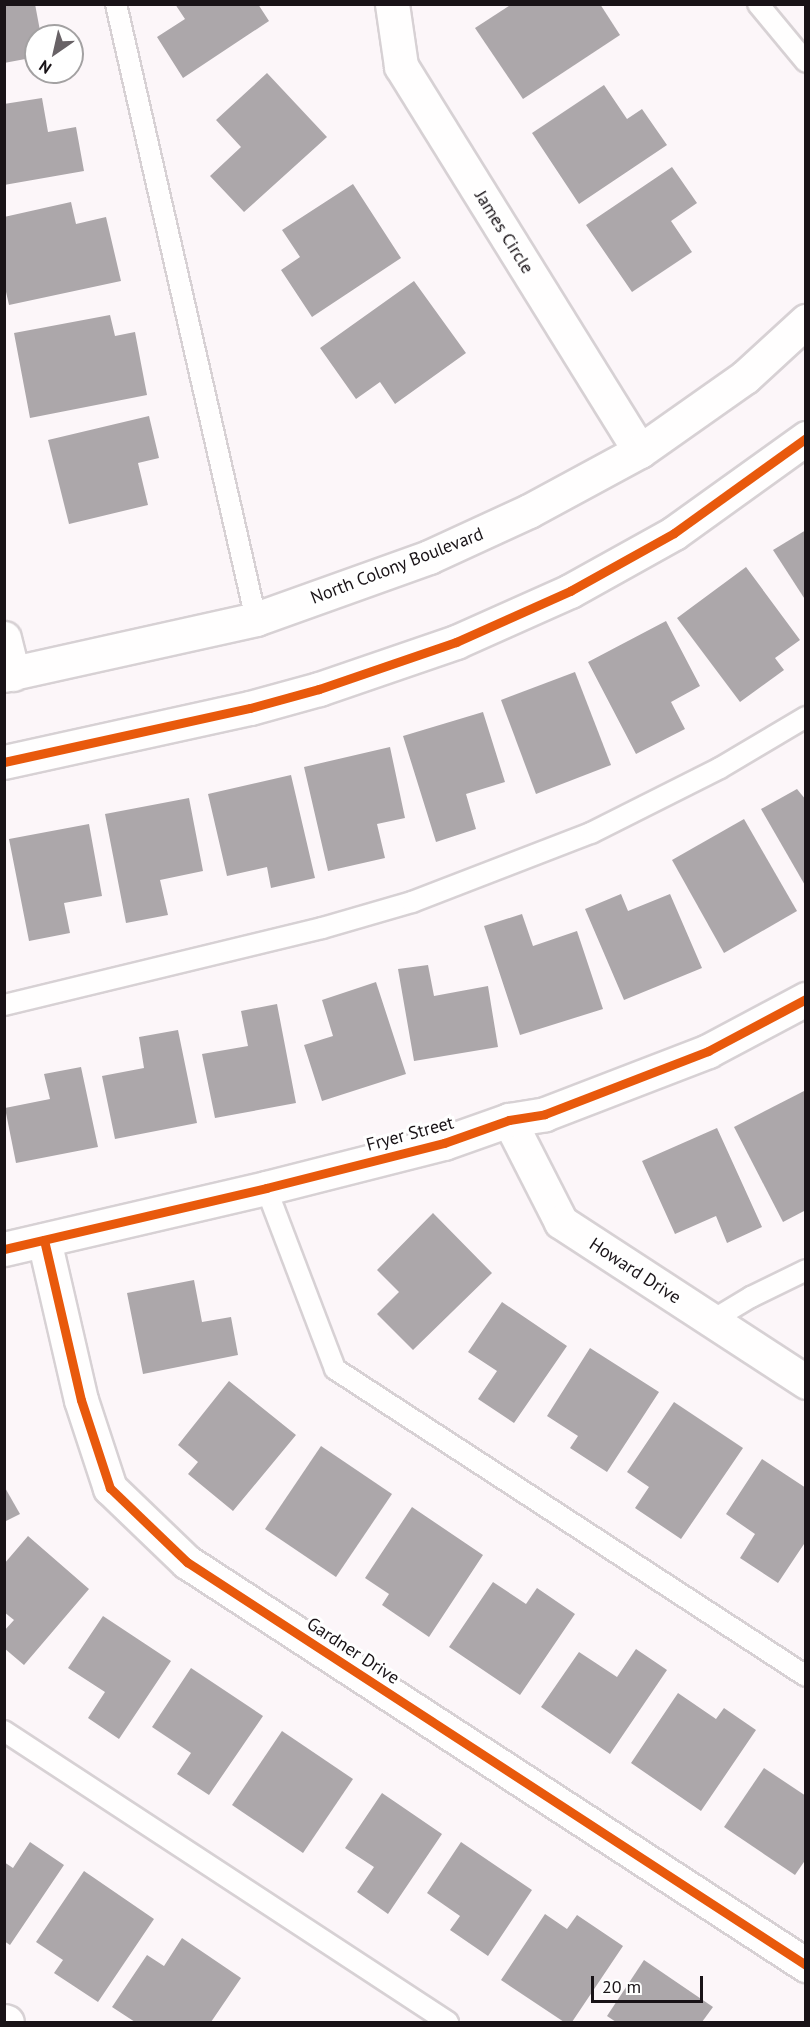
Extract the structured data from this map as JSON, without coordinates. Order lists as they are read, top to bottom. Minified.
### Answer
{"streets":{"street":["James Circle","North Colony Boulevard","Fryer Street","Howard Drive","Gardner Drive"]},"crossings":[["James Circle","North Colony Boulevard"],["Fryer Street","Howard Drive"],["Fryer Street","Gardner Drive"]],"scale_bar":"20 m","north":"bottom left"}
